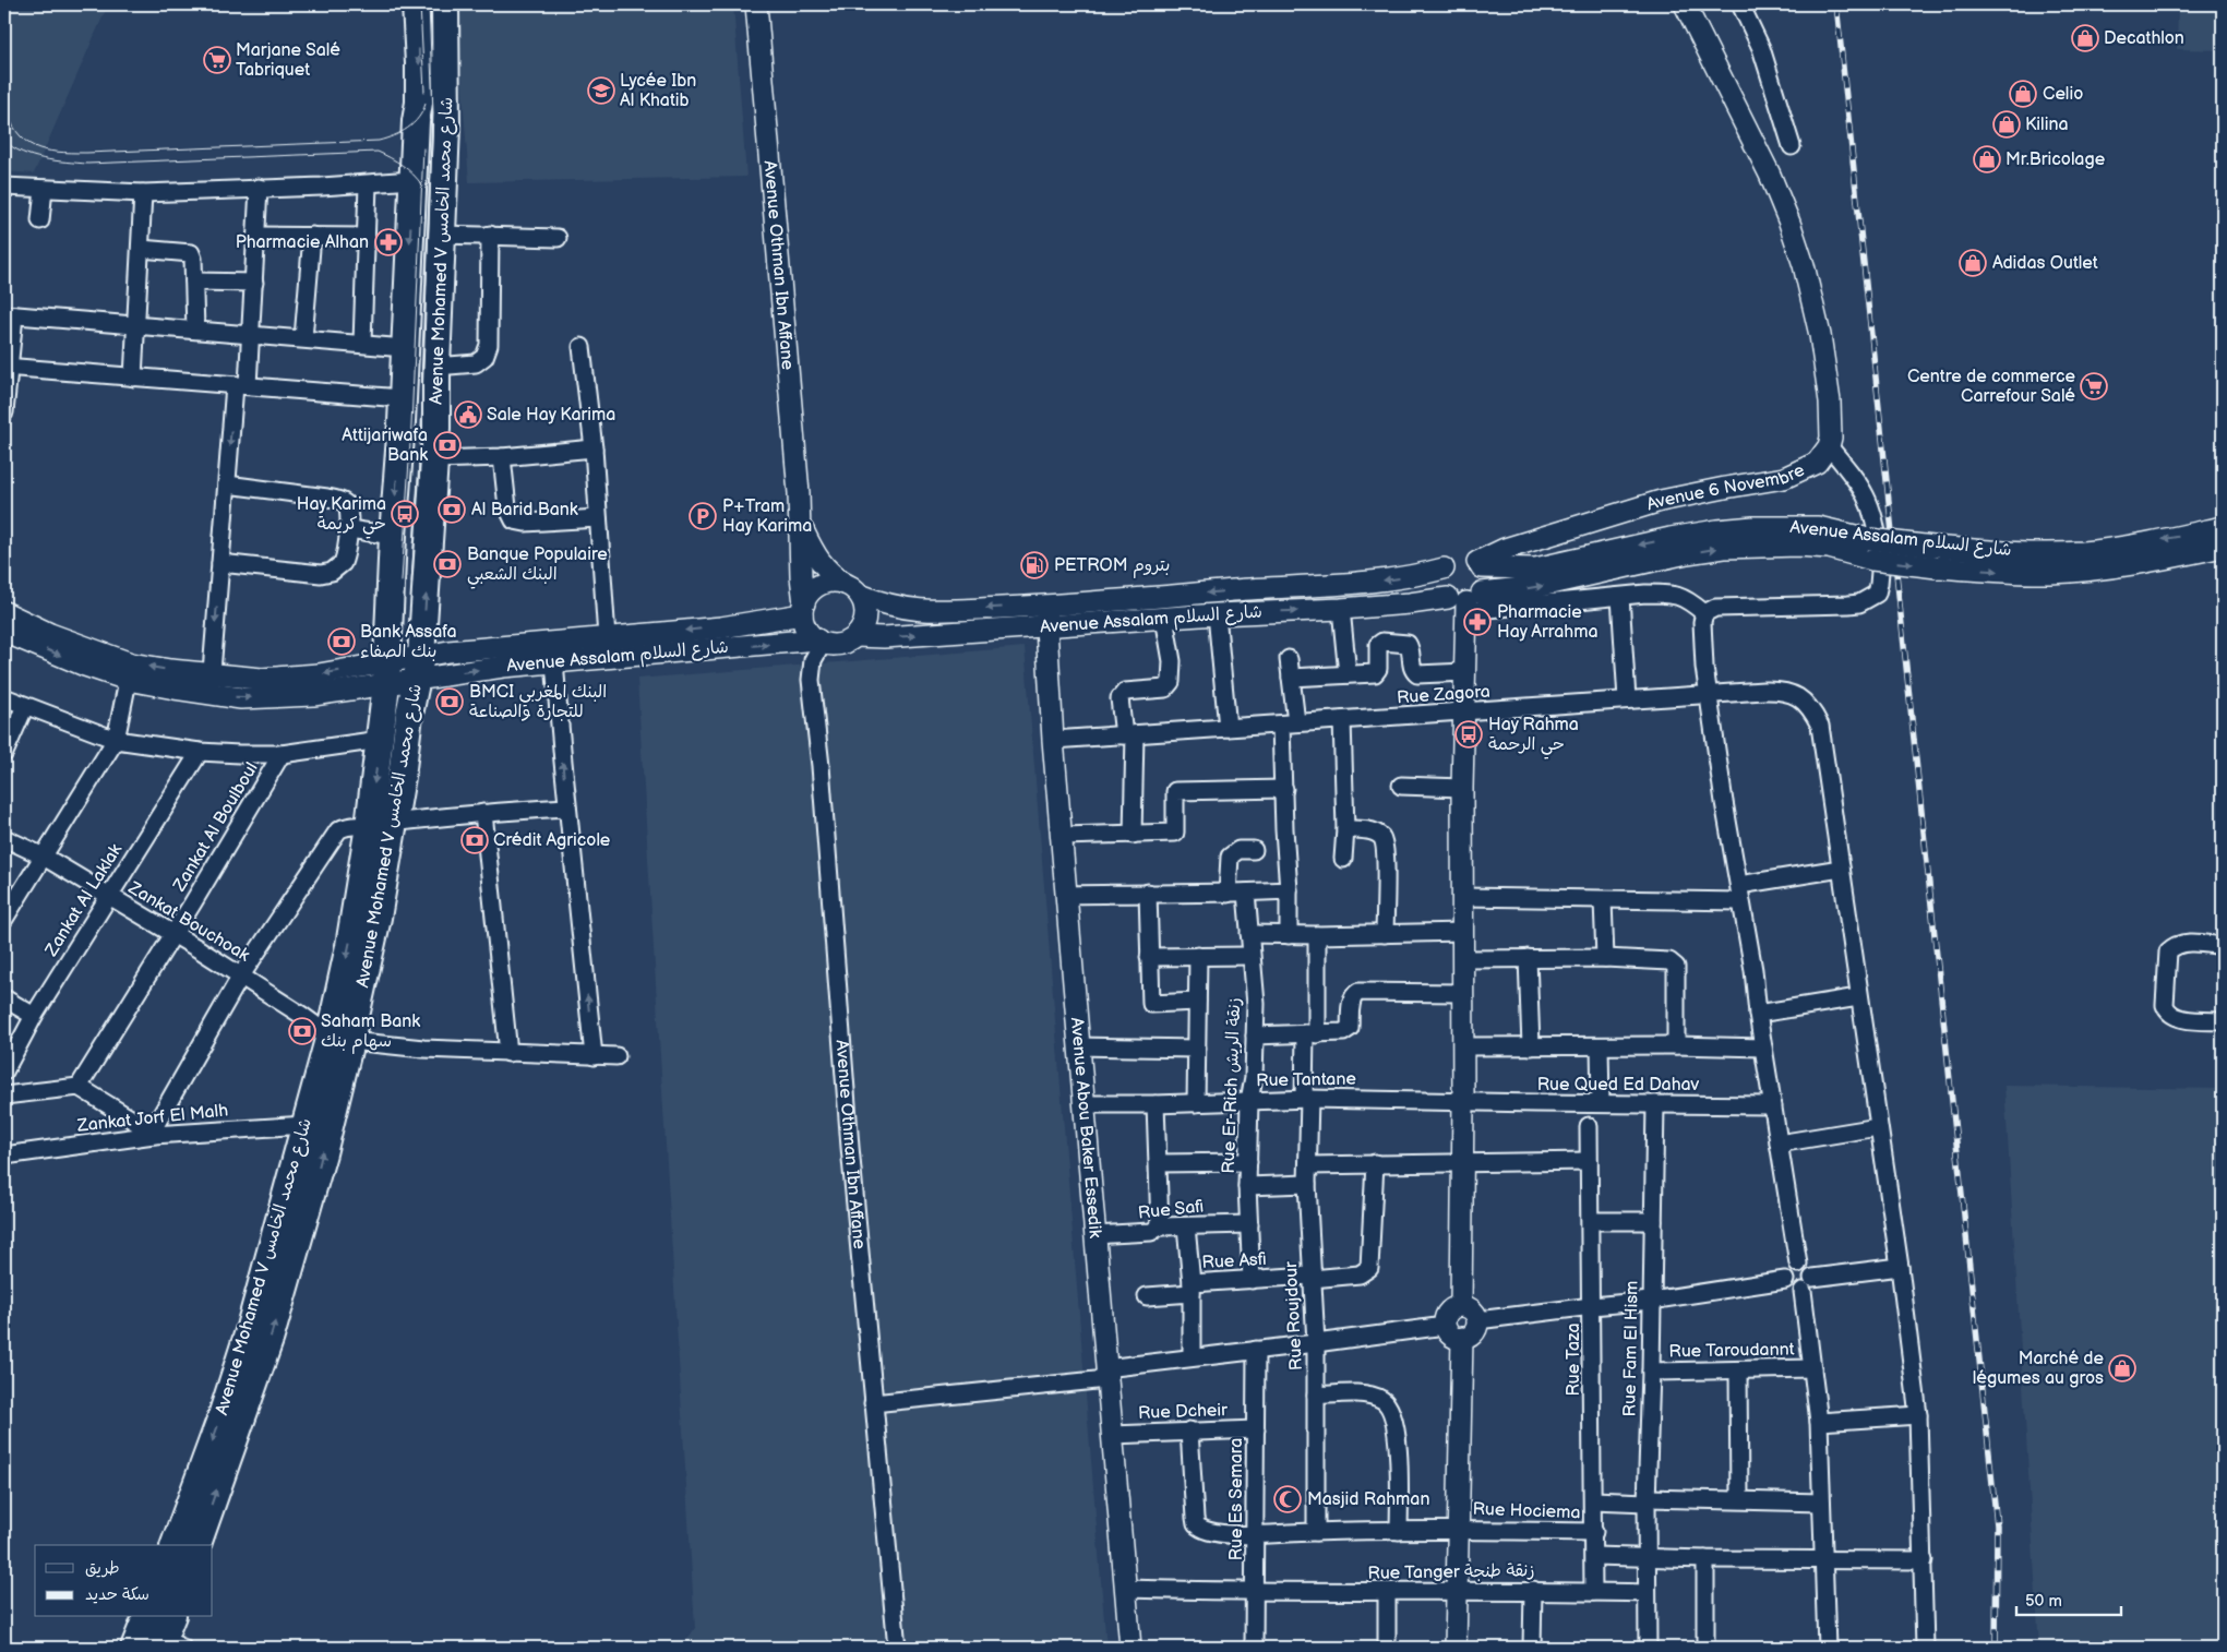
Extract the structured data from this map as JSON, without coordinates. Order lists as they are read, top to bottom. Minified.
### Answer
{"streets":{"main road":["Avenue Mohamed V شارع محمد الخامس"],"street":["Avenue Othman Ibn Affane","Avenue 6 Novembre","Avenue Assalam شارع السلام","Rue Zagora","Zankat Al Boulboul","Zankat Al Laklak","Zankat Bouchoak","Rue Tantane","Rue Qued Ed Dahav","Rue Er-Rich زنقة الريش","Zankat Jorf El Malh","Avenue Abou Baker Essedik","Rue Safi","Rue Asfi","Rue Roujdour","Rue Fam El Hism","Rue Taroudannt","Rue Taza","Rue Dcheir","Rue Es Semara","Rue Hociema","Rue Tanger زنقة طنجة"]},"crossings":[["Avenue Mohamed V شارع محمد الخامس","Avenue Assalam شارع السلام"],["Avenue Mohamed V شارع محمد الخامس","Zankat Bouchoak"],["Avenue Mohamed V شارع محمد الخامس","Zankat Jorf El Malh"],["Avenue Othman Ibn Affane","Avenue Assalam شارع السلام"],["Avenue 6 Novembre","Avenue Assalam شارع السلام"],["Avenue Assalam شارع السلام","Avenue Abou Baker Essedik"],["Rue Zagora","Avenue Abou Baker Essedik"],["Zankat Al Boulboul","Zankat Bouchoak"],["Zankat Al Laklak","Zankat Bouchoak"],["Rue Tantane","Rue Qued Ed Dahav"],["Rue Tantane","Rue Er-Rich زنقة الريش"],["Rue Tantane","Avenue Abou Baker Essedik"],["Rue Tantane","Rue Roujdour"],["Rue Qued Ed Dahav","Rue Fam El Hism"],["Rue Er-Rich زنقة الريش","Rue Safi"],["Rue Er-Rich زنقة الريش","Rue Asfi"],["Avenue Abou Baker Essedik","Rue Safi"],["Avenue Abou Baker Essedik","Rue Dcheir"],["Avenue Abou Baker Essedik","Rue Tanger زنقة طنجة"],["Rue Safi","Rue Asfi"],["Rue Asfi","Rue Roujdour"],["Rue Roujdour","Rue Hociema"],["Rue Fam El Hism","Rue Taroudannt"],["Rue Fam El Hism","Rue Tanger زنقة طنجة"],["Rue Taza","Rue Hociema"],["Rue Taza","Rue Tanger زنقة طنجة"],["Rue Dcheir","Rue Es Semara"],["Rue Dcheir","Rue Hociema"],["Rue Es Semara","Rue Hociema"],["Rue Es Semara","Rue Tanger زنقة طنجة"]],"places":{"shop":["Decathlon","Celio","Kilina","Mr.Bricolage","Adidas Outlet","Marché de légumes au gros"],"supermarket":["Marjane Salé Tabriquet","Centre de commerce Carrefour Salé"],"school or university":["Lycée Ibn Al Khatib"],"pharmacy":["Pharmacie Alhan","Pharmacie Hay Arrahma"],"public building":["Sale Hay Karima"],"bank":["Attijariwafa Bank","Al Barid Bank","Banque Populaire البنك الشعبي","Bank Assafa بنك الصفاء","BMCI البنك المغربي للتجارة والصناعة","Crédit Agricole","Saham Bank سهام بنك"],"bus stop":["Hay Karima حي كريمة","Hay Rahma حي الرحمة"],"parking":["P+Tram Hay Karima"],"fuel station":["PETROM بتروم"],"mosque":["Masjid Rahman"]},"legend":["طريق","سكة حديد"],"scale_bar":"50 m"}
